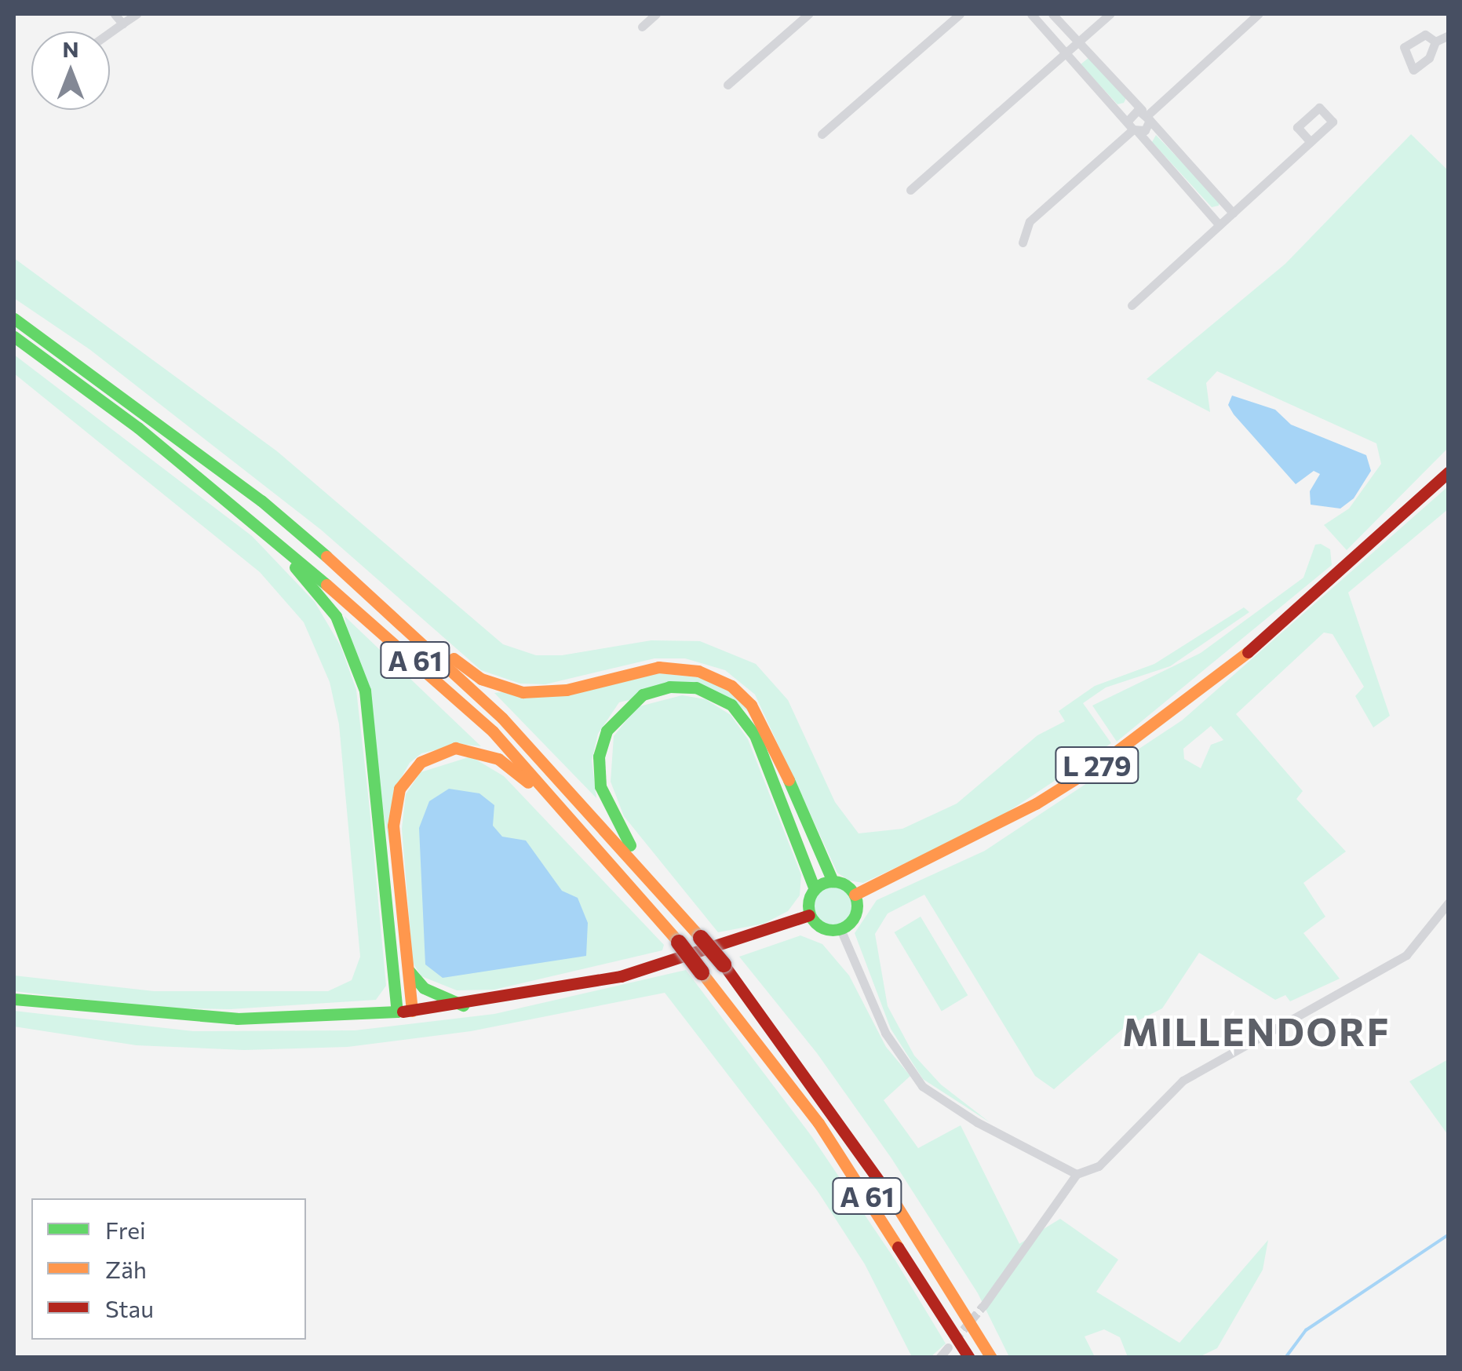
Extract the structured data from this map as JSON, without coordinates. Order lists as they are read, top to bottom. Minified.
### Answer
{"streets":{"main road":["A 61","L 279"]},"districts":["MILLENDORF"],"legend":["Frei","Zäh","Stau"],"north":"top"}
